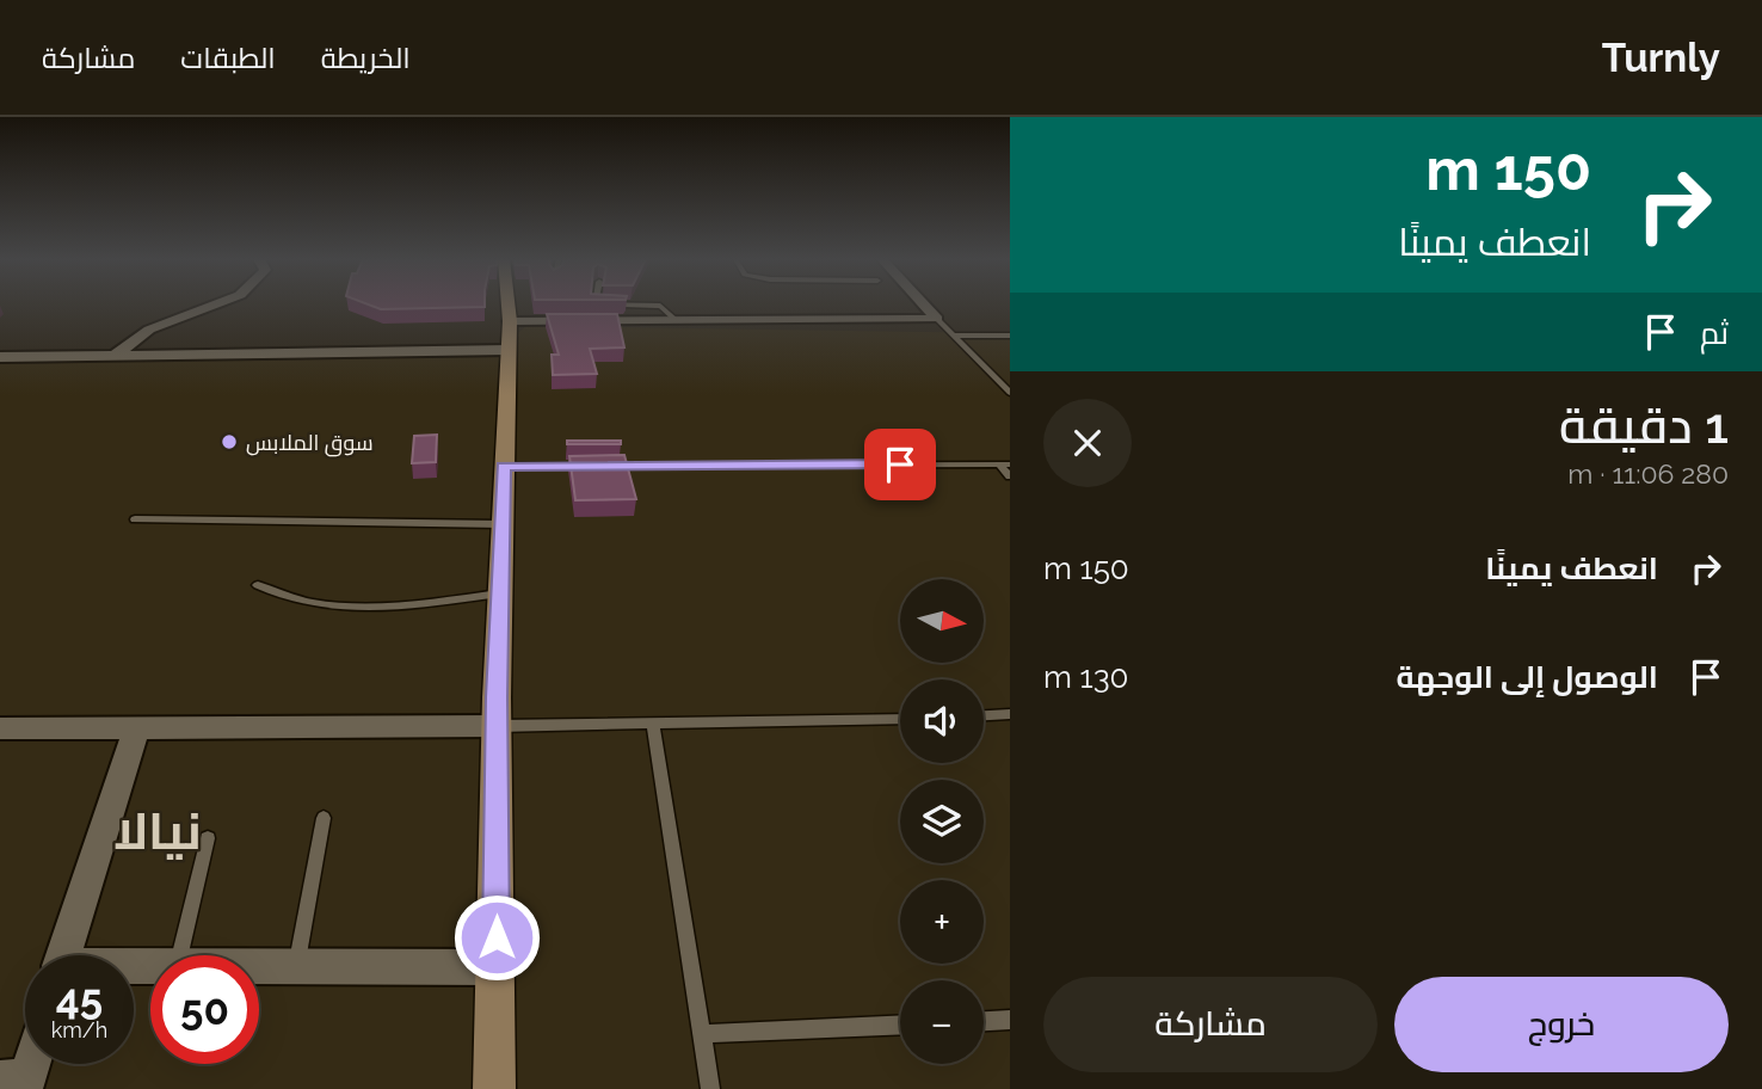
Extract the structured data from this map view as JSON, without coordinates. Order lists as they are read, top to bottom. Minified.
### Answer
{"districts":["نيالا"],"places":["سوق الملابس"],"north":"right","page":{"header":"Turnly","nav":["الخريطة","الطبقات","مشاركة"],"turn":["150 m","انعطف يمينًا"],"then":"ثم","heading":["1 دقيقة","280 m · 11:06"],"list":[{"name":"انعطف يمينًا","value":"150 m"},{"name":"الوصول إلى الوجهة","value":"130 m"}],"map_buttons":["+","−"],"speed":"45 km/h","limit":"50","buttons":["خروج","مشاركة"]}}
